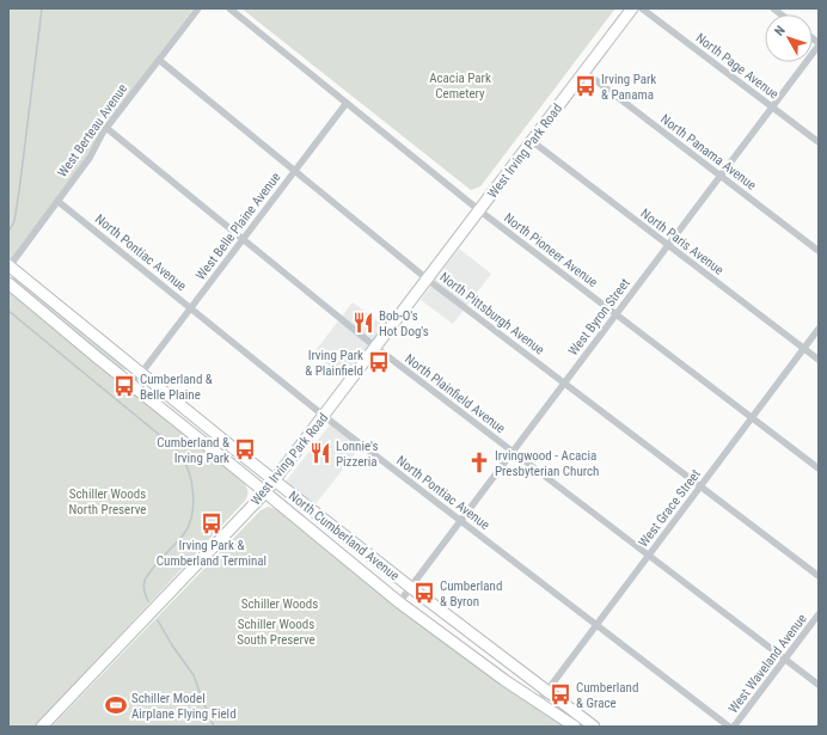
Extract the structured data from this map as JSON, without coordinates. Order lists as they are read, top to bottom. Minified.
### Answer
{"streets":{"main road":["West Irving Park Road","North Cumberland Avenue"],"street":["North Page Avenue","West Berteau Avenue","North Panama Avenue","West Belle Plaine Avenue","North Paris Avenue","North Pioneer Avenue","North Pontiac Avenue","North Pittsburgh Avenue","West Byron Street","North Plainfield Avenue","West Grace Street","West Waveland Avenue"]},"crossings":[["North Page Avenue","West Byron Street"],["West Berteau Avenue","North Pontiac Avenue"],["West Berteau Avenue","North Pittsburgh Avenue"],["West Berteau Avenue","North Plainfield Avenue"],["West Berteau Avenue","North Cumberland Avenue"],["West Irving Park Road","North Panama Avenue"],["West Irving Park Road","North Paris Avenue"],["West Irving Park Road","North Pioneer Avenue"],["West Irving Park Road","North Pontiac Avenue"],["West Irving Park Road","North Pittsburgh Avenue"],["West Irving Park Road","North Plainfield Avenue"],["West Irving Park Road","North Cumberland Avenue"],["North Panama Avenue","West Byron Street"],["West Belle Plaine Avenue","North Pioneer Avenue"],["West Belle Plaine Avenue","North Pontiac Avenue"],["West Belle Plaine Avenue","North Pittsburgh Avenue"],["West Belle Plaine Avenue","North Plainfield Avenue"],["West Belle Plaine Avenue","North Cumberland Avenue"],["North Paris Avenue","West Byron Street"],["North Paris Avenue","West Grace Street"],["North Pioneer Avenue","West Byron Street"],["North Pioneer Avenue","West Grace Street"],["North Pontiac Avenue","West Byron Street"],["North Pontiac Avenue","West Grace Street"],["North Pittsburgh Avenue","West Byron Street"],["North Pittsburgh Avenue","West Grace Street"],["West Byron Street","North Plainfield Avenue"],["West Byron Street","North Cumberland Avenue"],["North Plainfield Avenue","West Grace Street"],["North Plainfield Avenue","West Waveland Avenue"],["West Grace Street","North Cumberland Avenue"]],"parks":["Acacia Park Cemetery","Schiller Woods North Preserve","Schiller Woods","Schiller Woods South Preserve"],"places":{"bus stop":["Irving Park & Panama","Irving Park & Plainfield","Cumberland & Belle Plaine","Cumberland & Irving Park","Irving Park & Cumberland Terminal","Cumberland & Byron","Cumberland & Grace"],"restaurant":["Bob-O's Hot Dog's","Lonnie's Pizzeria"],"church":["Irvingwood - Acacia Presbyterian Church"],"sports":["Schiller Model Airplane Flying Field"]},"north":"top left"}
